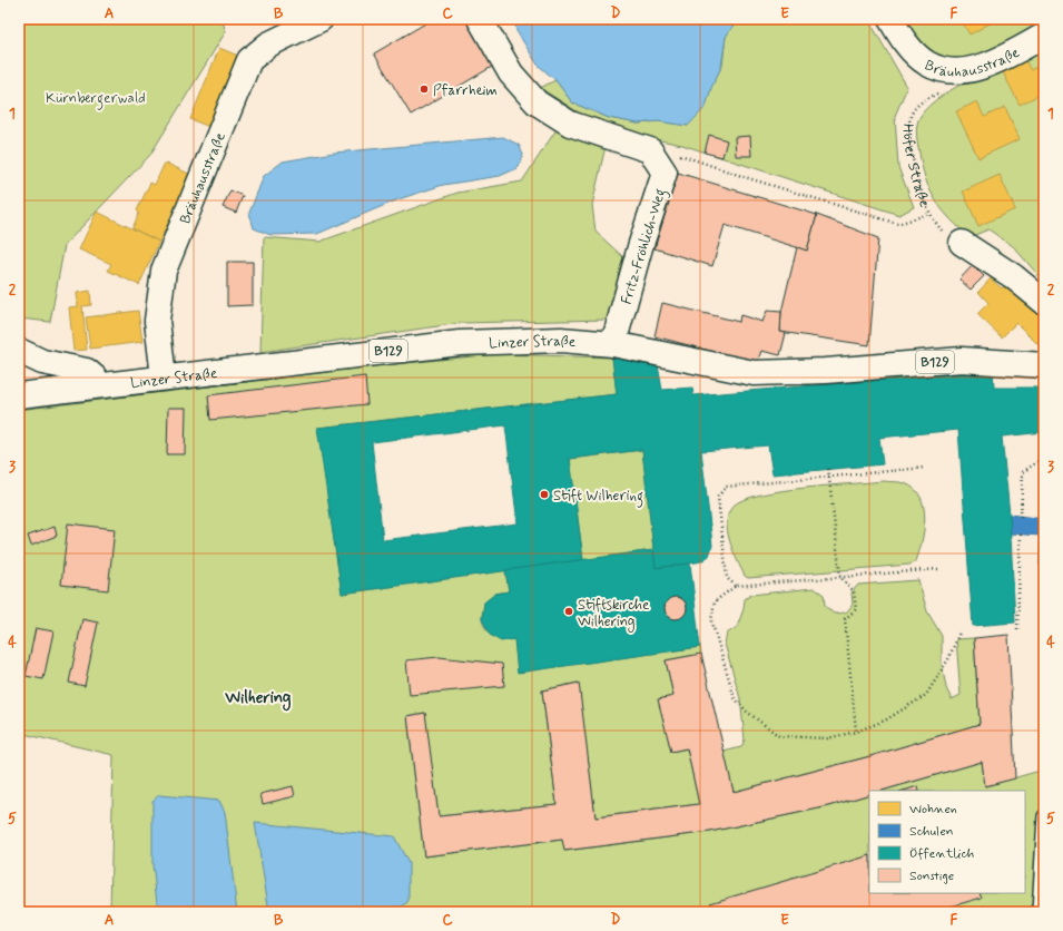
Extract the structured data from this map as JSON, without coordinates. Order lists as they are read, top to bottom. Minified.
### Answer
{"streets":{"street":["Bräuhausstraße","Fritz-Fröhlich-Weg","Linzer Straße","B129"],"path":["Höfer Straße"]},"crossings":[["Bräuhausstraße","Linzer Straße"],["Höfer Straße","Fritz-Fröhlich-Weg"],["Fritz-Fröhlich-Weg","Linzer Straße"]],"districts":["Wilhering"],"parks":["Kürnbergerwald"],"places":["Pfarrheim","Stift Wilhering","Stiftskirche Wilhering"],"legend":["Wohnen","Schulen","Öffentlich","Sonstige"],"grid":{"columns":["A","B","C","D","E","F"],"rows":["1","2","3","4","5"]}}
